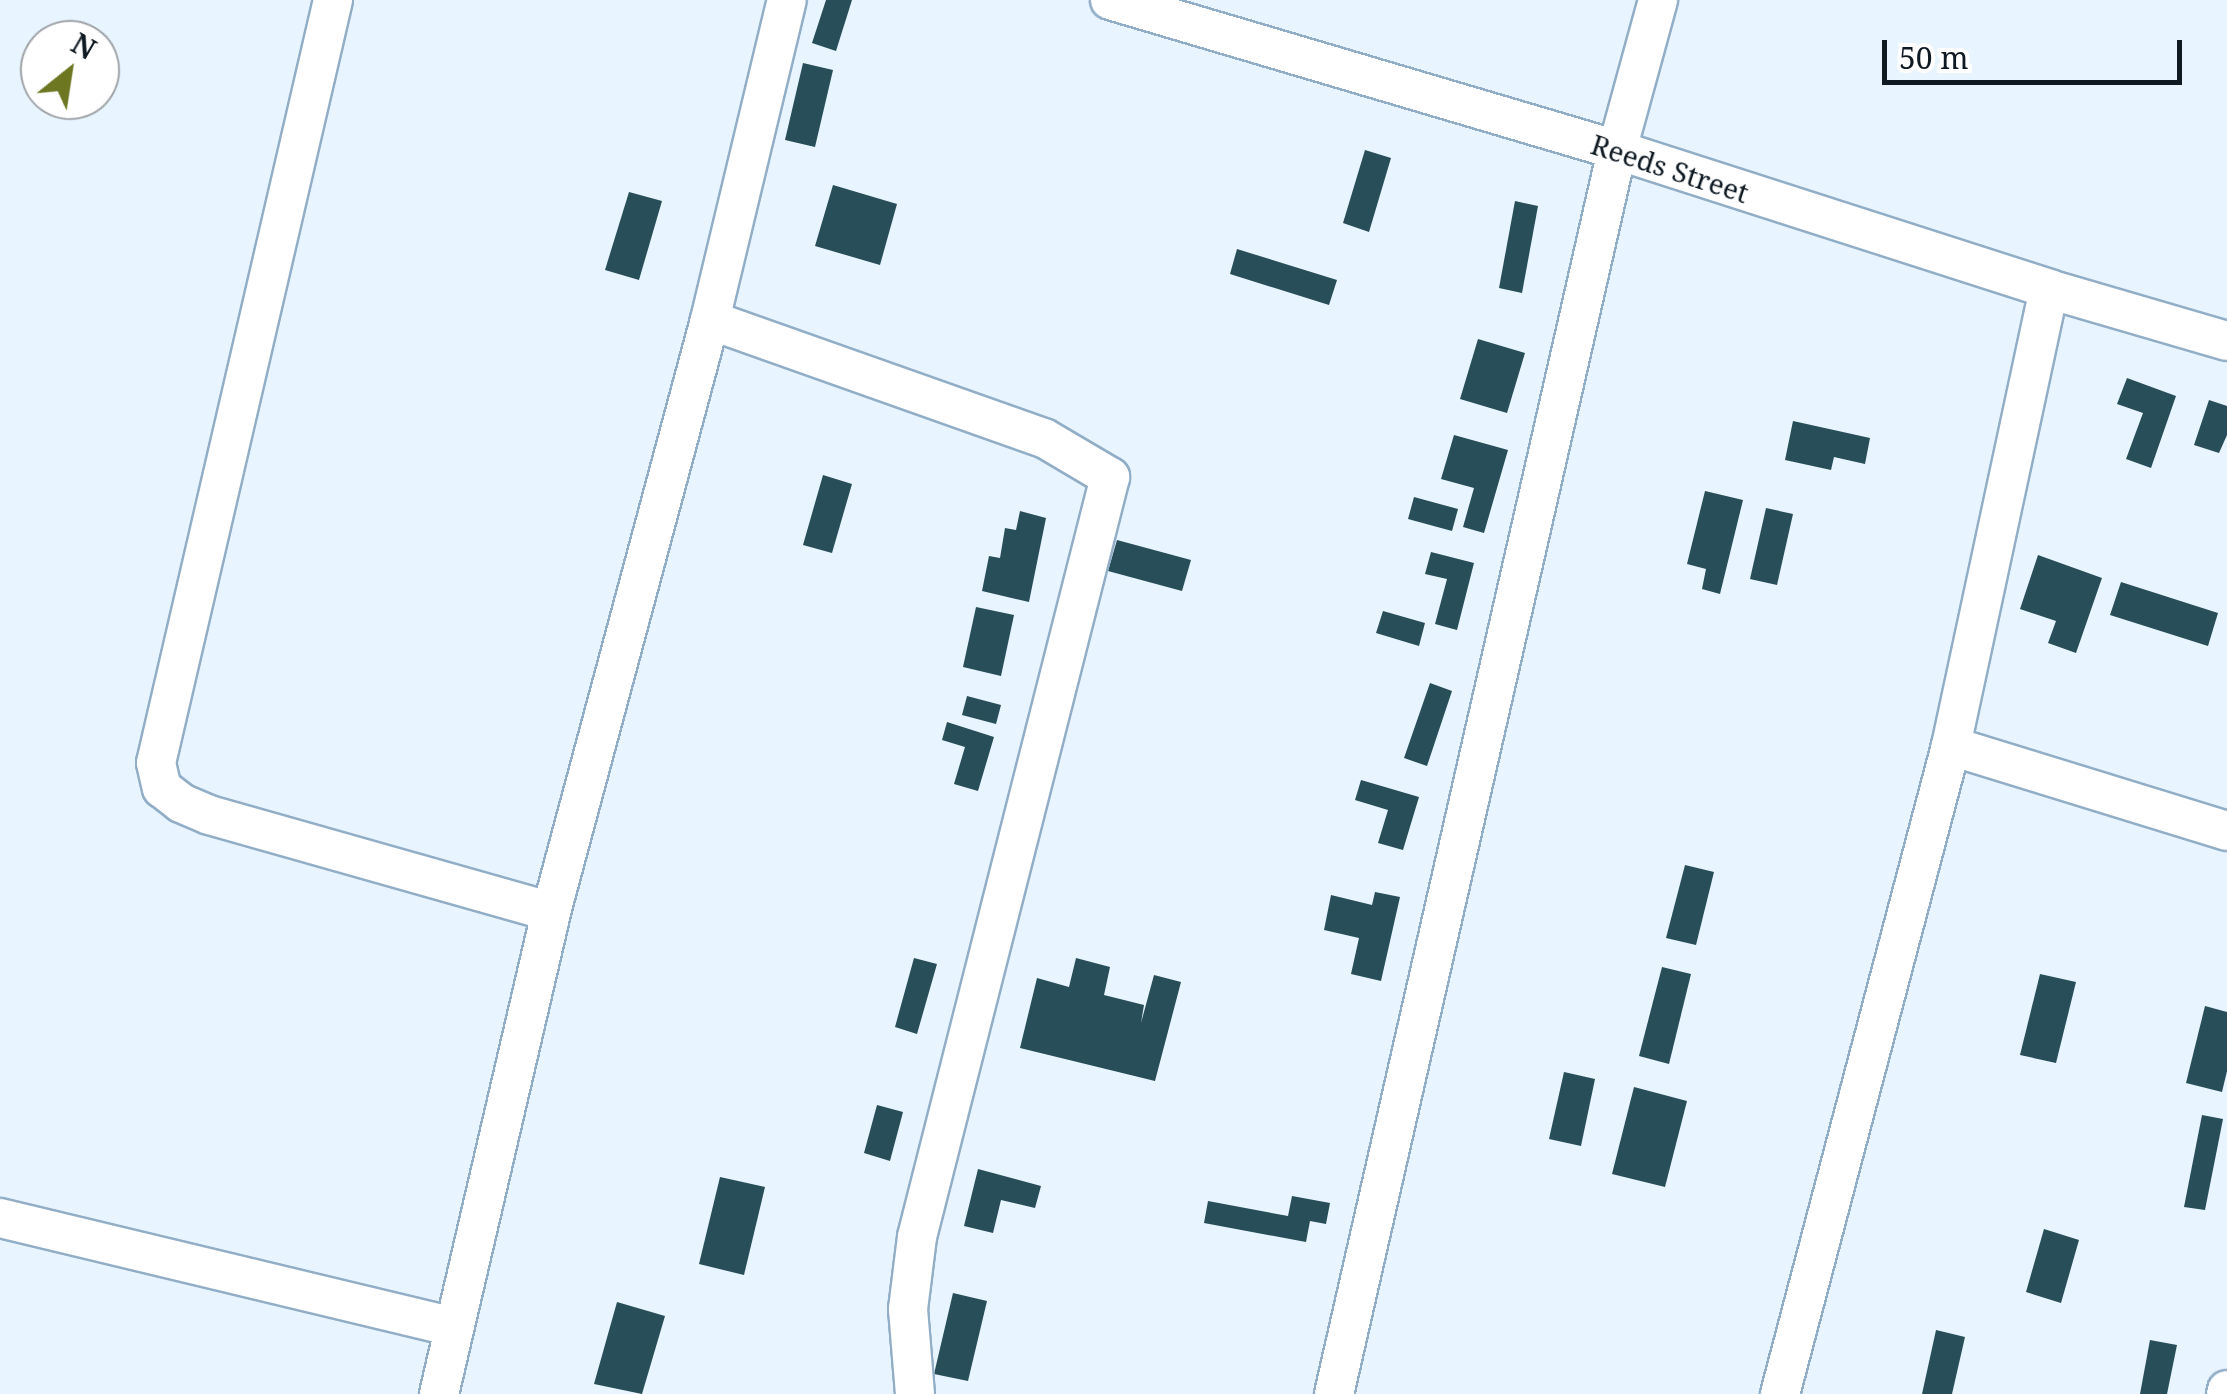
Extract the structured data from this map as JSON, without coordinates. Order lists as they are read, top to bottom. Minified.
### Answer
{"streets":{"street":["Reeds Street"]},"scale_bar":"50 m","north":"top right"}
